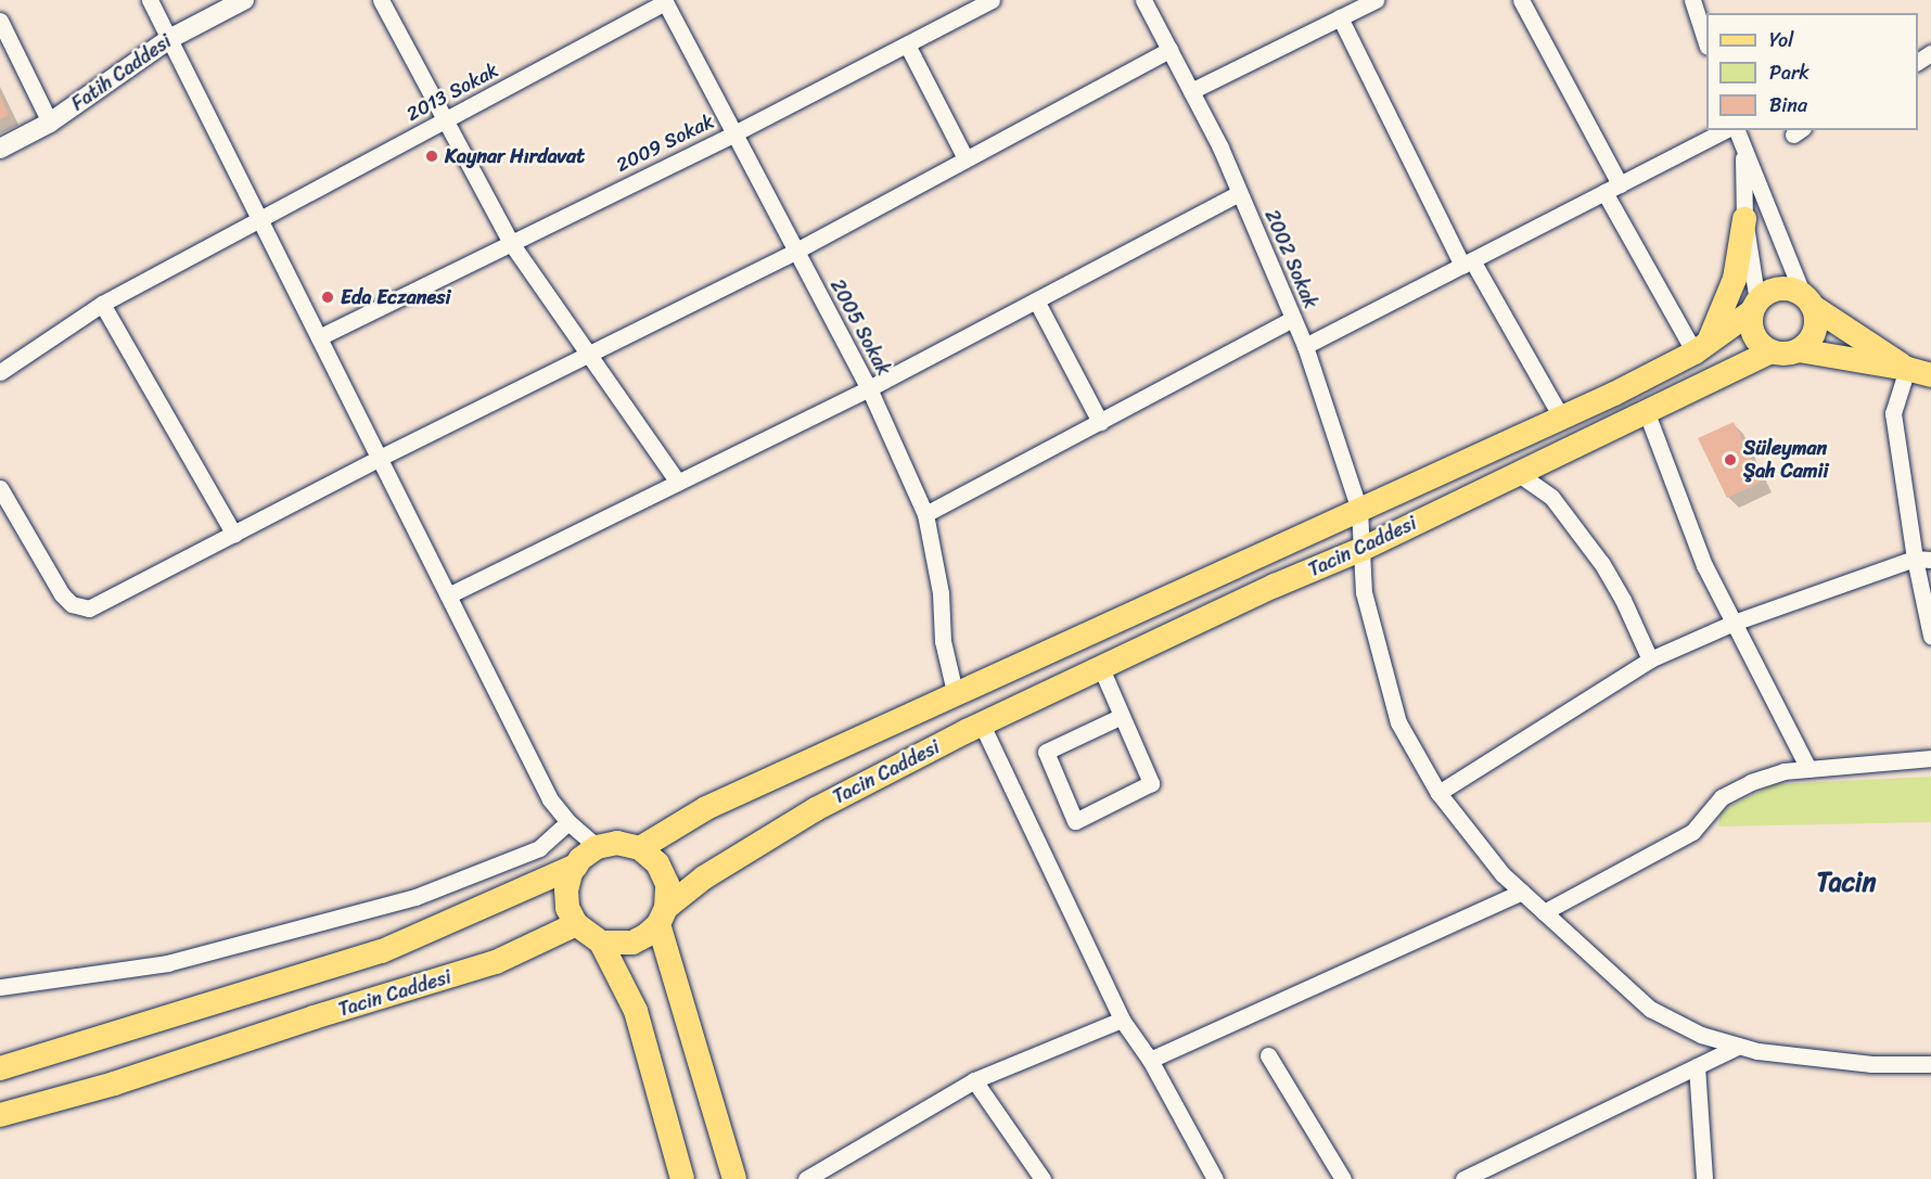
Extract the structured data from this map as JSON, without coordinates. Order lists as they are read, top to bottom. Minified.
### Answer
{"streets":{"main road":["Tacin Caddesi"],"street":["Fatih Caddesi","2013 Sokak","2009 Sokak","2002 Sokak","2005 Sokak"]},"crossings":[["2013 Sokak","2005 Sokak"],["2009 Sokak","2005 Sokak"],["2002 Sokak","Tacin Caddesi"],["2005 Sokak","Tacin Caddesi"]],"districts":["Tacin"],"places":["Kaynar Hırdavat","Eda Eczanesi","Süleyman Şah Camii"],"legend":["Yol","Park","Bina"]}
